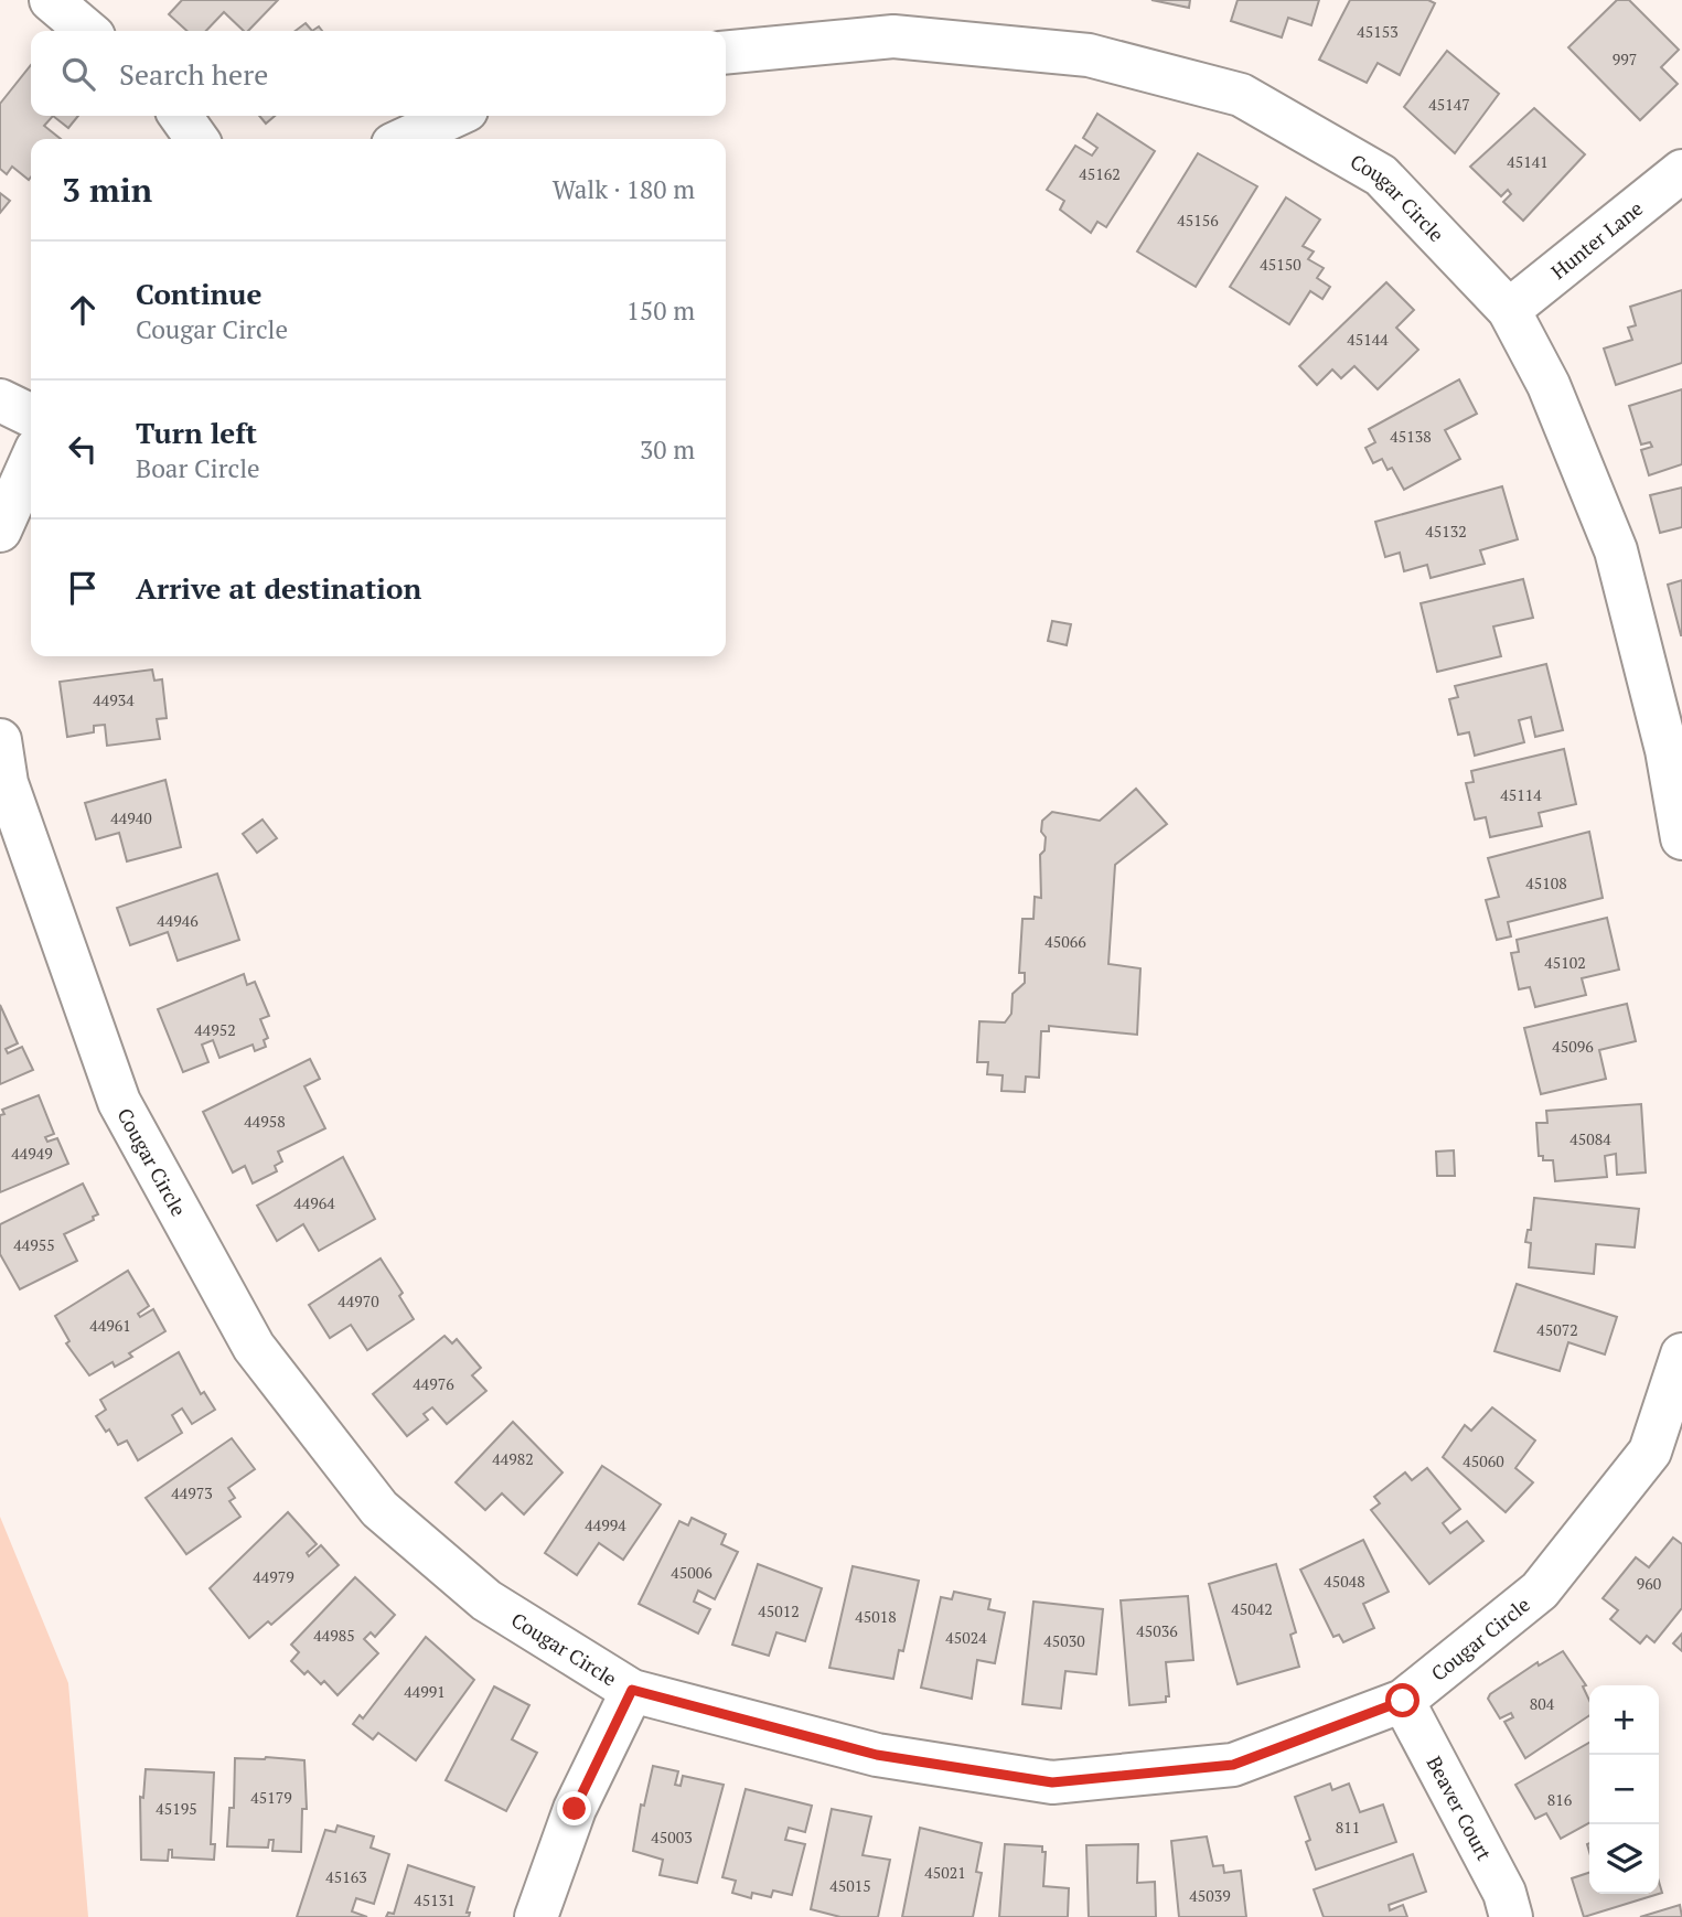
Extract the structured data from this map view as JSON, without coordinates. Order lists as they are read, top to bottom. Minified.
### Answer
{"streets":{"street":["Cougar Circle","Hunter Lane","Beaver Court"]},"crossings":[["Cougar Circle","Hunter Lane"],["Cougar Circle","Beaver Court"]],"house_numbers":["45153","997","45147","45141","45162","45156","45150","45144","45138","45132","44934","45114","44940","45108","44946","45066","45102","44952","45096","44958","45084","44949","44964","44955","44970","44961","45072","44976","44982","45060","44973","44994","45006","44979","45048","960","45042","45012","45018","45036","44985","45024","45030","44991","804","45179","816","45195","811","45003","45021","45163","45015","45039","45131"],"page":{"search":"Search here","heading":["3 min","Walk · 180 m"],"list":[["Continue","Cougar Circle","150 m"],["Turn left","Boar Circle","30 m"],"Arrive at destination"],"map_buttons":["+","−"]}}
